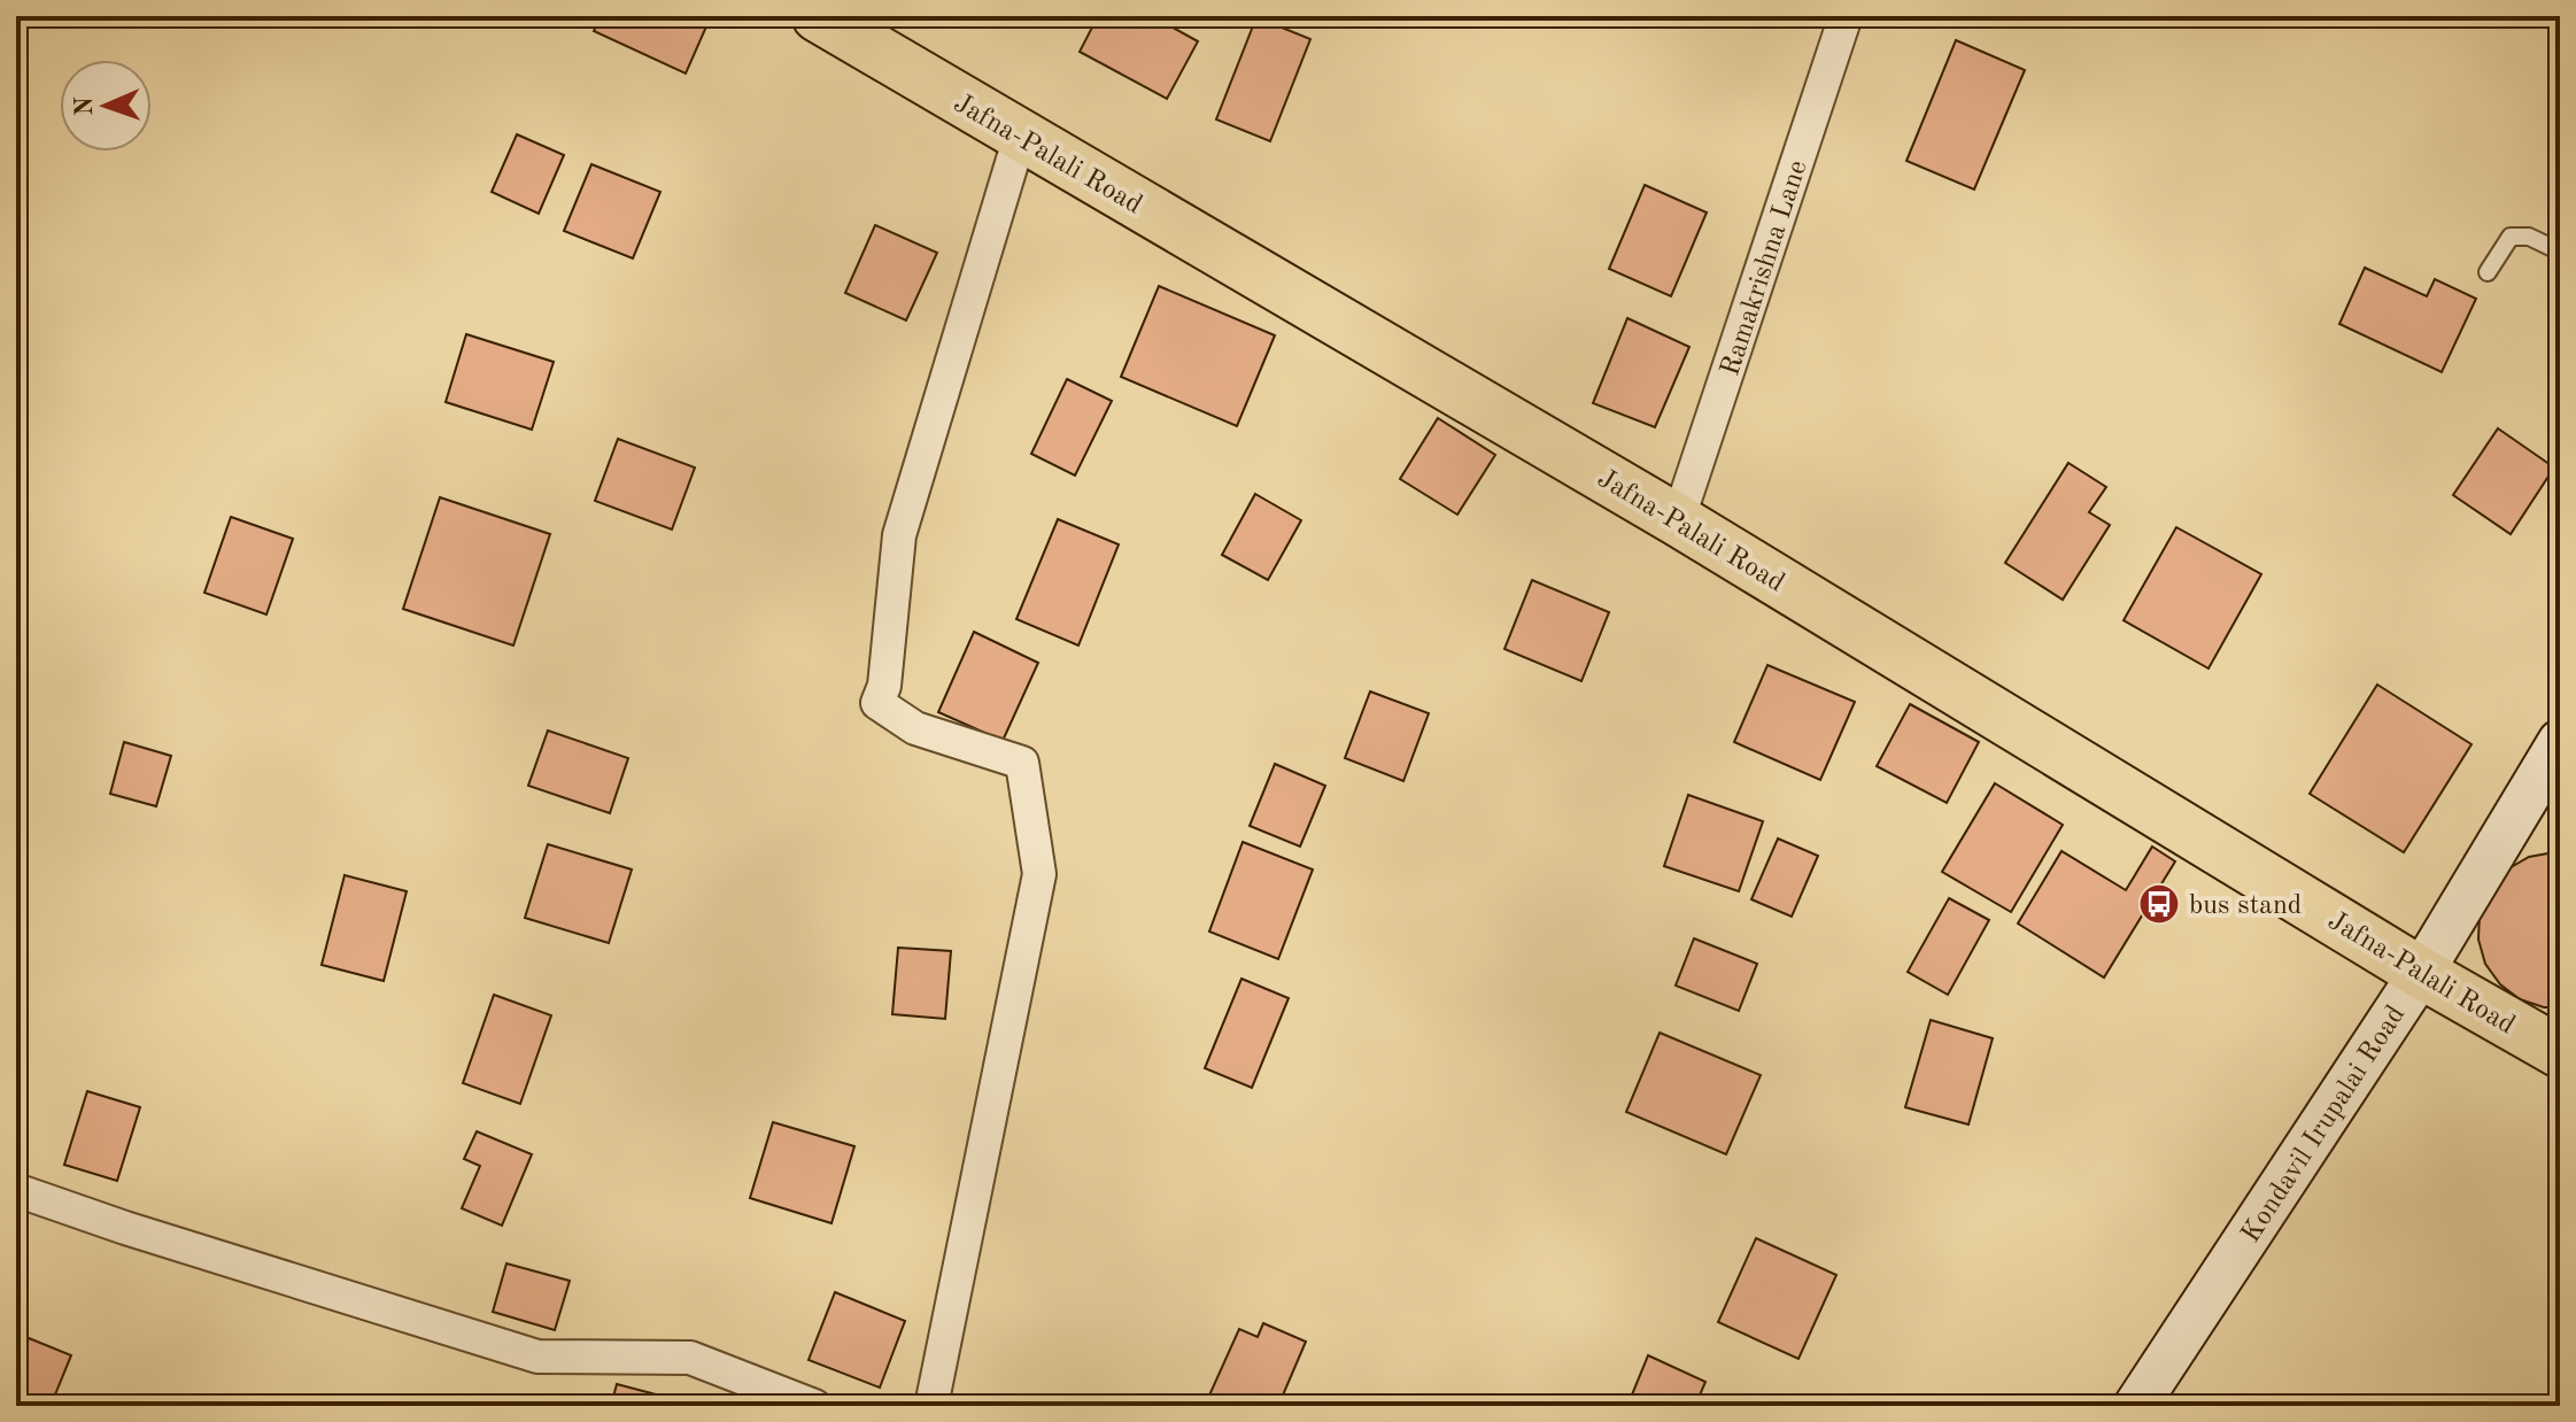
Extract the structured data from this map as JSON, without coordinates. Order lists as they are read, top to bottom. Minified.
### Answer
{"streets":{"main road":["Jafna-Palali Road"],"street":["Ramakrishna Lane","Kondavil Irupalai Road"]},"crossings":[["Jafna-Palali Road","Ramakrishna Lane"],["Jafna-Palali Road","Kondavil Irupalai Road"]],"places":{"bus stop":["bus stand"]},"north":"left"}
